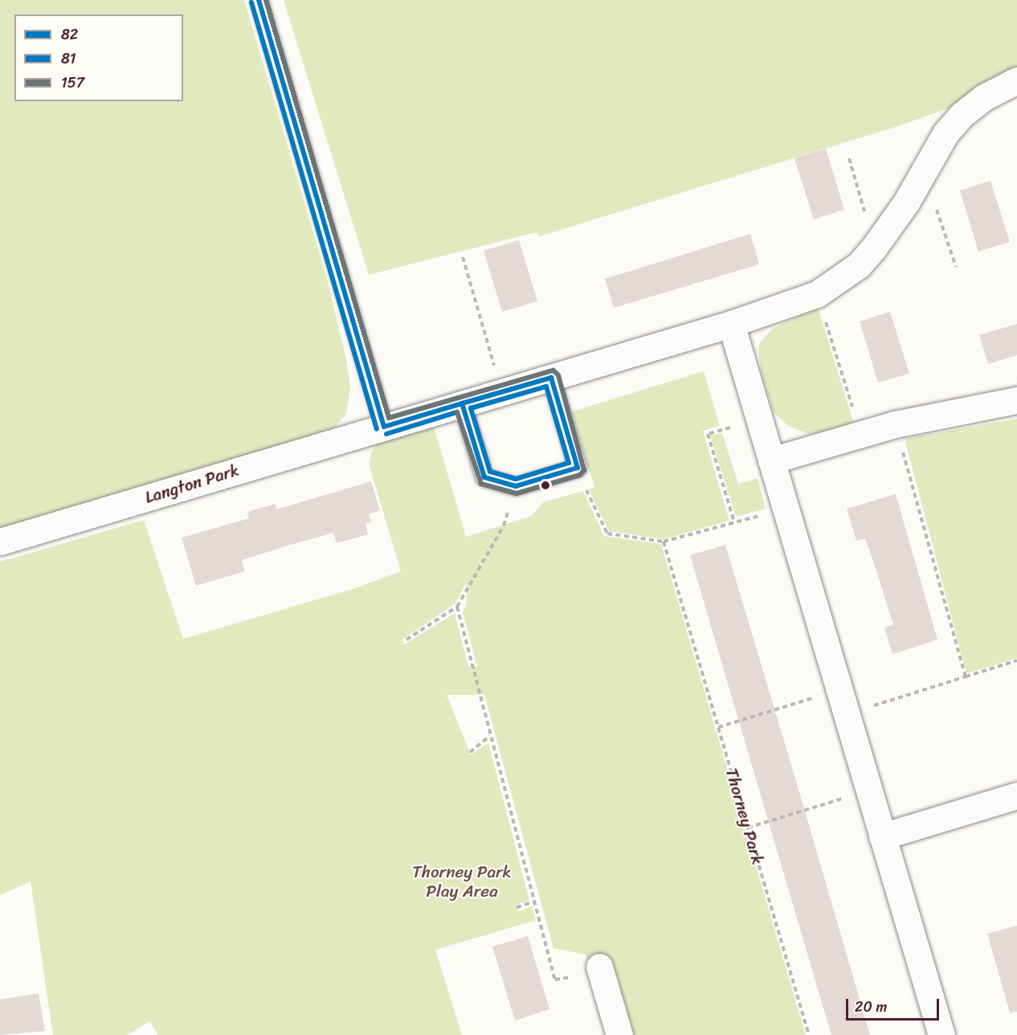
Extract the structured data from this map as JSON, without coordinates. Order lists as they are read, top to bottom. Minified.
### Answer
{"streets":{"street":["Langton Park"],"path":["Thorney Park"]},"parks":["Thorney Park Play Area"],"lines":["transit line 82","transit line 157","transit line 81"],"legend":["82","81","157"],"scale_bar":"20 m"}
